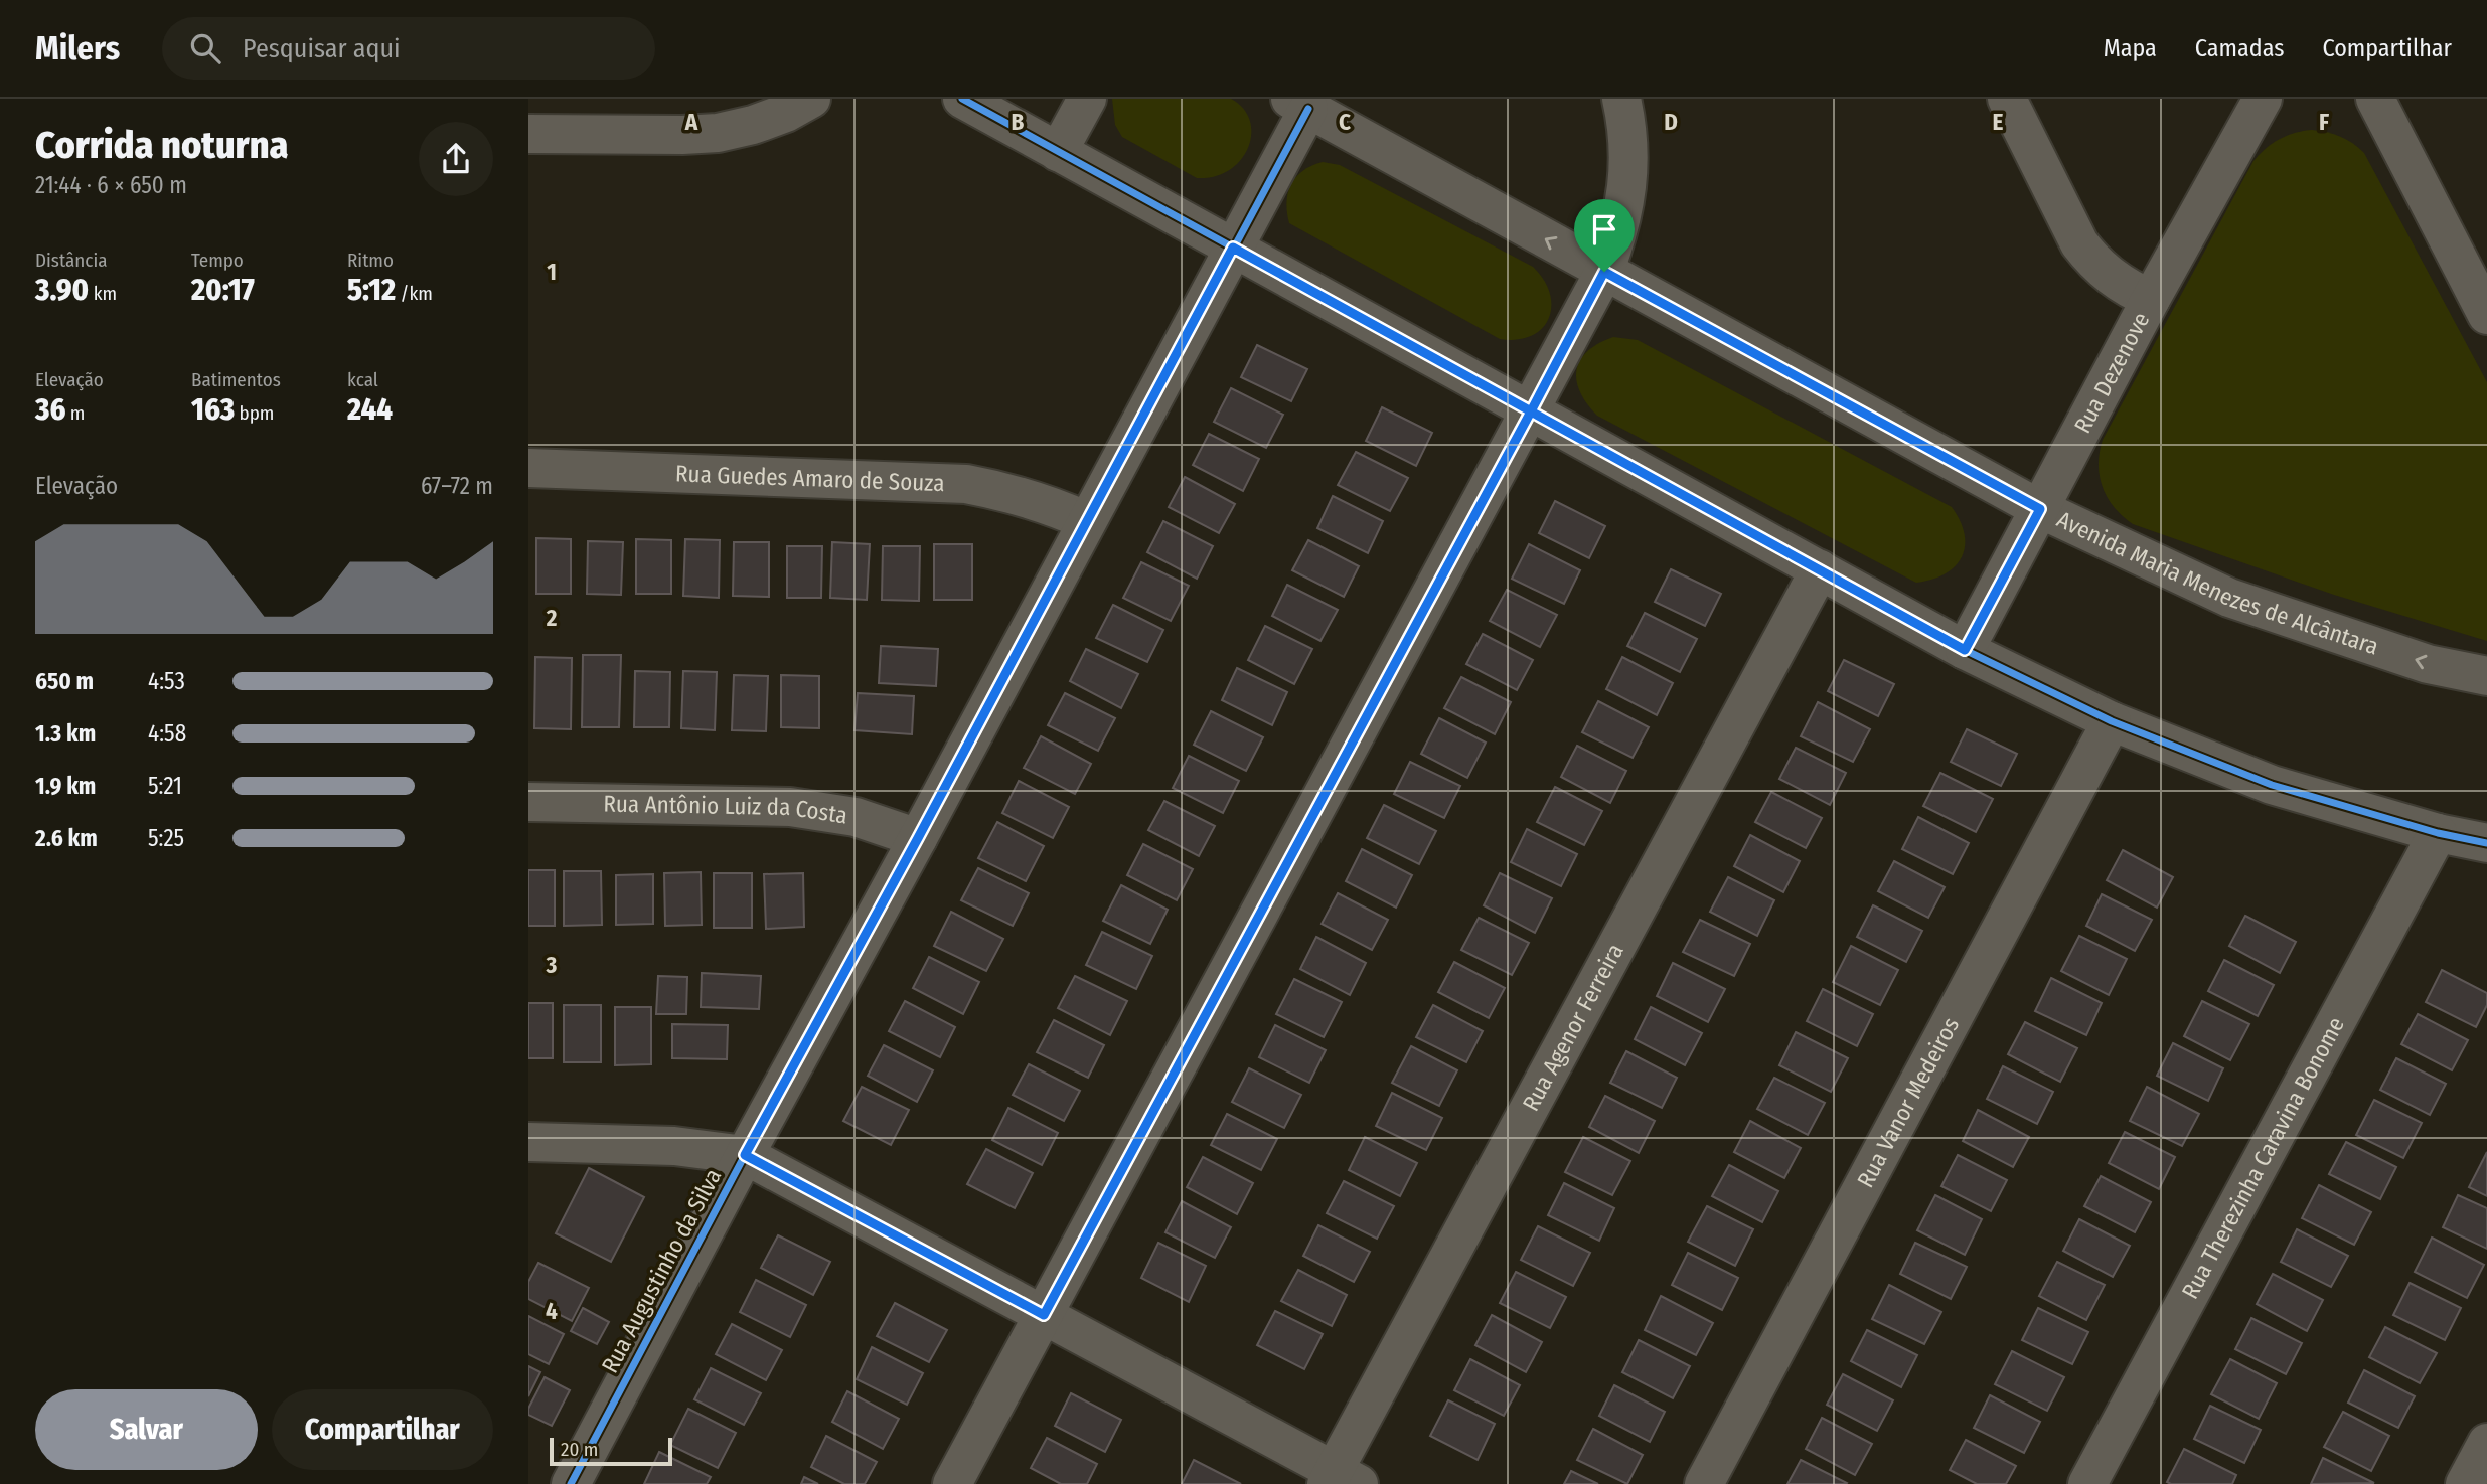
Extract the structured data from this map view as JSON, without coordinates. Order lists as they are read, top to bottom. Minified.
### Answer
{"streets":{"street":["Rua Dezenove","Rua Guedes Amaro de Souza","Avenida Maria Menezes de Alcântara","Rua Antônio Luiz da Costa","Rua Agenor Ferreira","Rua Vanor Medeiros","Rua Therezinha Caravina Bonome","Rua Augustinho da Silva"]},"crossings":[["Rua Dezenove","Avenida Maria Menezes de Alcântara"],["Rua Guedes Amaro de Souza","Rua Augustinho da Silva"],["Avenida Maria Menezes de Alcântara","Rua Augustinho da Silva"],["Rua Antônio Luiz da Costa","Rua Augustinho da Silva"]],"scale_bar":"20 m","page":{"header":"Milers","search":"Pesquisar aqui","nav":["Mapa","Camadas","Compartilhar"],"heading":["Corrida noturna","21:44 · 6 × 650 m"],"stats":[["Distância","3.90 km"],["Tempo","20:17"],["Ritmo","5:12 /km"],["Elevação","36 m"],["Batimentos","163 bpm"],["kcal","244"]],"chart":["Elevação","67–72 m"],"list":[{"name":"650 m","note":"4:53"},{"name":"1.3 km","note":"4:58"},{"name":"1.9 km","note":"5:21"},{"name":"2.6 km","note":"5:25"}],"buttons":["Salvar","Compartilhar"],"scale":"20 m"},"grid":{"columns":["A","B","C","D","E","F"],"rows":["1","2","3","4"]}}
